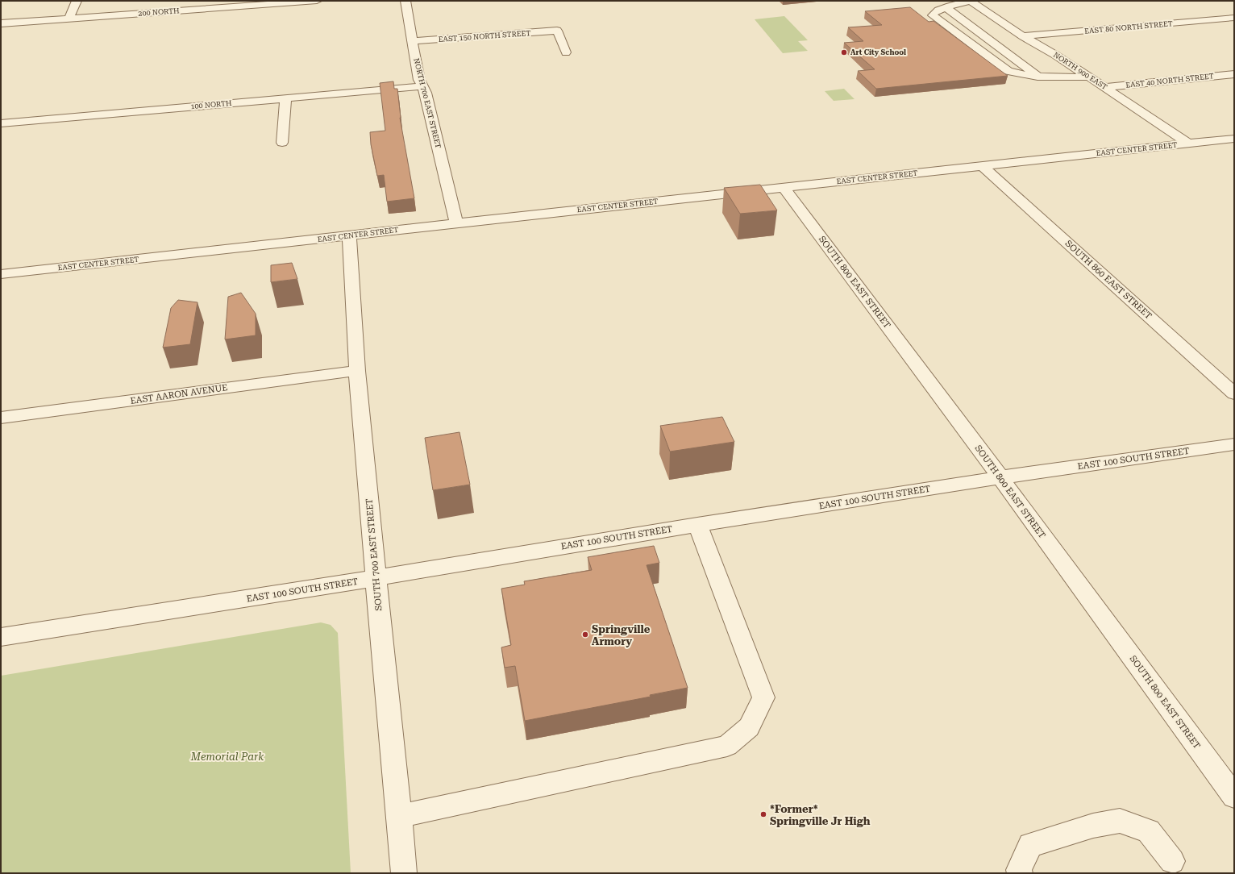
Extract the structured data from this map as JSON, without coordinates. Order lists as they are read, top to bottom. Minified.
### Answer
{"streets":{"street":["200 NORTH","EAST 80 NORTH STREET","EAST 150 NORTH STREET","NORTH 900 EAST","EAST 40 NORTH STREET","NORTH 700 EAST STREET","100 NORTH","EAST CENTER STREET","SOUTH 860 EAST STREET","SOUTH 800 EAST STREET","EAST AARON AVENUE","EAST 100 SOUTH STREET","SOUTH 700 EAST STREET"]},"crossings":[["EAST 80 NORTH STREET","NORTH 900 EAST"],["EAST 150 NORTH STREET","NORTH 700 EAST STREET"],["NORTH 900 EAST","EAST 40 NORTH STREET"],["NORTH 900 EAST","EAST CENTER STREET"],["NORTH 700 EAST STREET","100 NORTH"],["NORTH 700 EAST STREET","EAST CENTER STREET"],["EAST CENTER STREET","SOUTH 860 EAST STREET"],["EAST CENTER STREET","SOUTH 800 EAST STREET"],["EAST CENTER STREET","SOUTH 700 EAST STREET"],["SOUTH 800 EAST STREET","EAST 100 SOUTH STREET"],["EAST AARON AVENUE","SOUTH 700 EAST STREET"],["EAST 100 SOUTH STREET","SOUTH 700 EAST STREET"]],"parks":["Memorial Park"],"places":["Art City School","Springville Armory","*Former* Springville Jr High"]}
